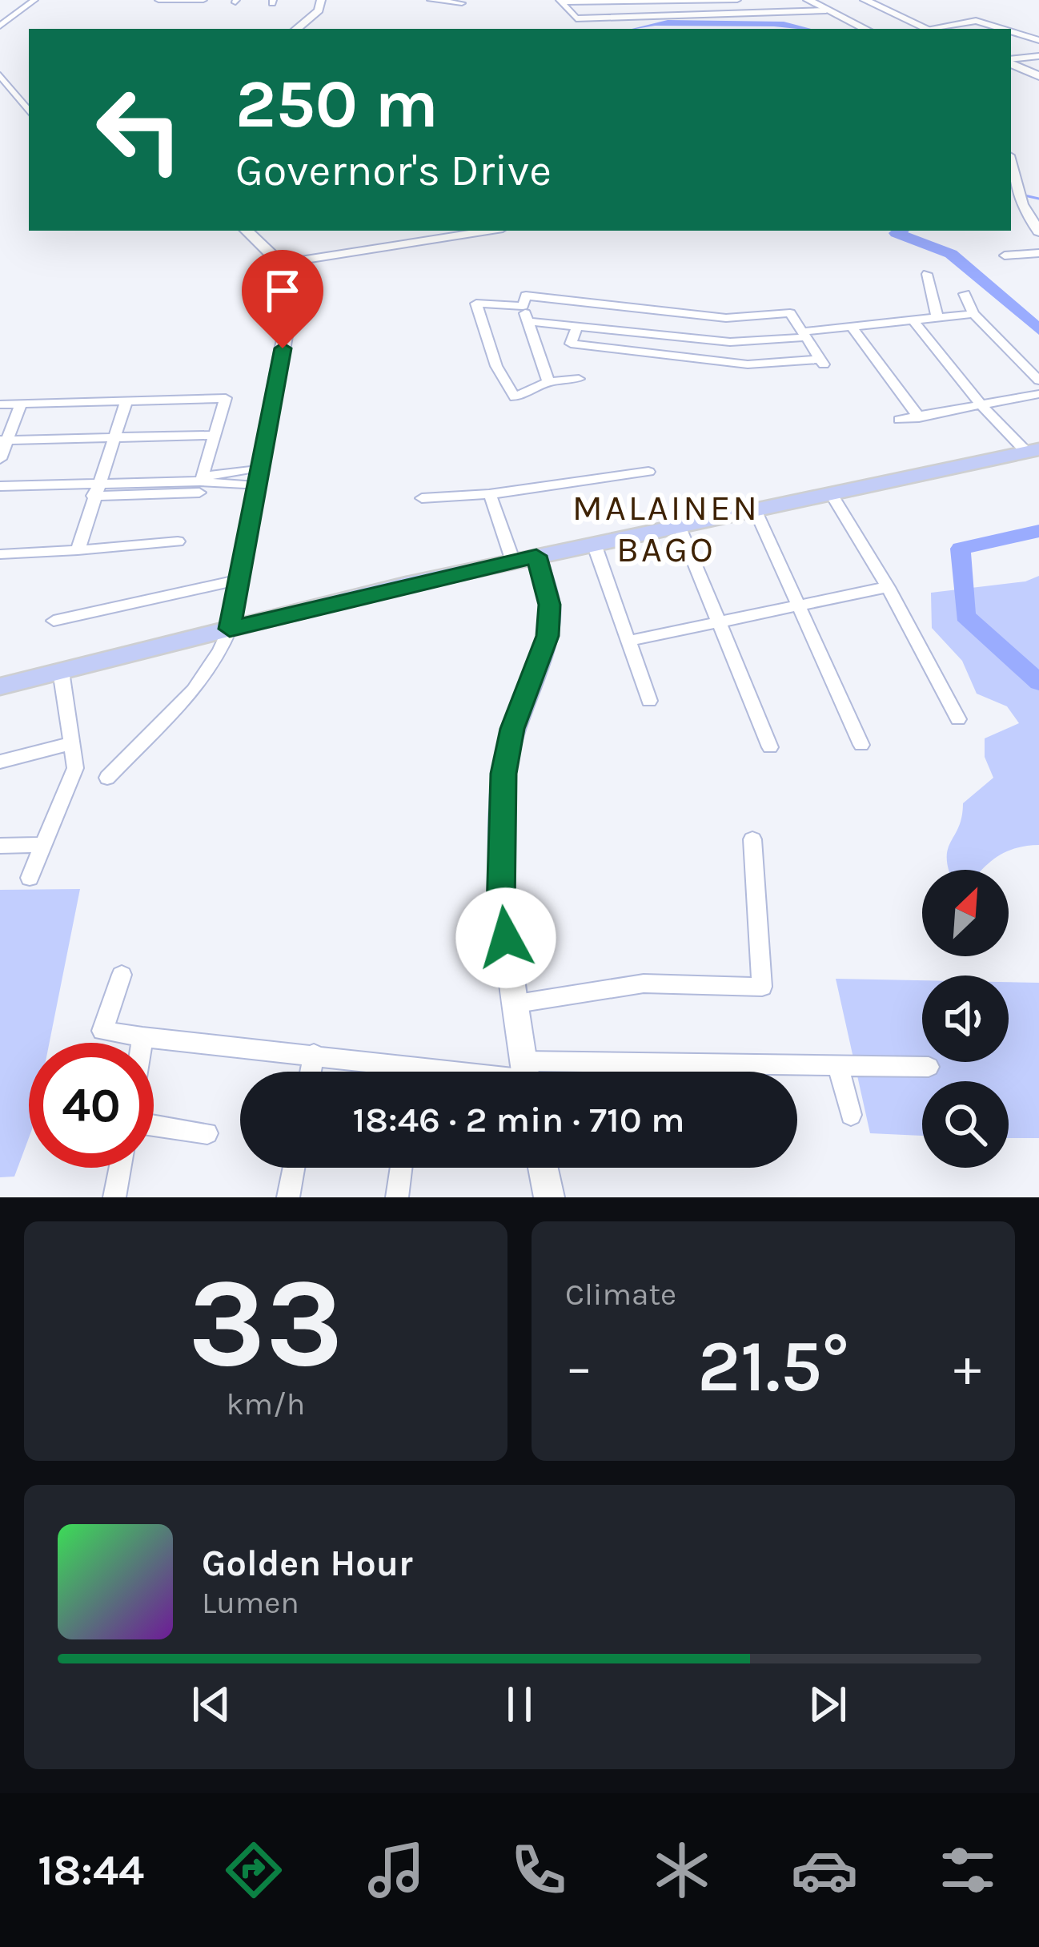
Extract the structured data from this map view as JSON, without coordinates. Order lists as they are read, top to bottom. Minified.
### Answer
{"districts":["MALAINEN BAGO"],"north":"top right","page":{"turn":["250 m","Governor's Drive"],"limit":"40","trip":"18:46 · 2 min · 710 m","tile":[["33","km/h"],"Climate"],"heat":["−","21.5°","+"],"song":["Golden Hour","Lumen"],"tabs":"18:44"}}
